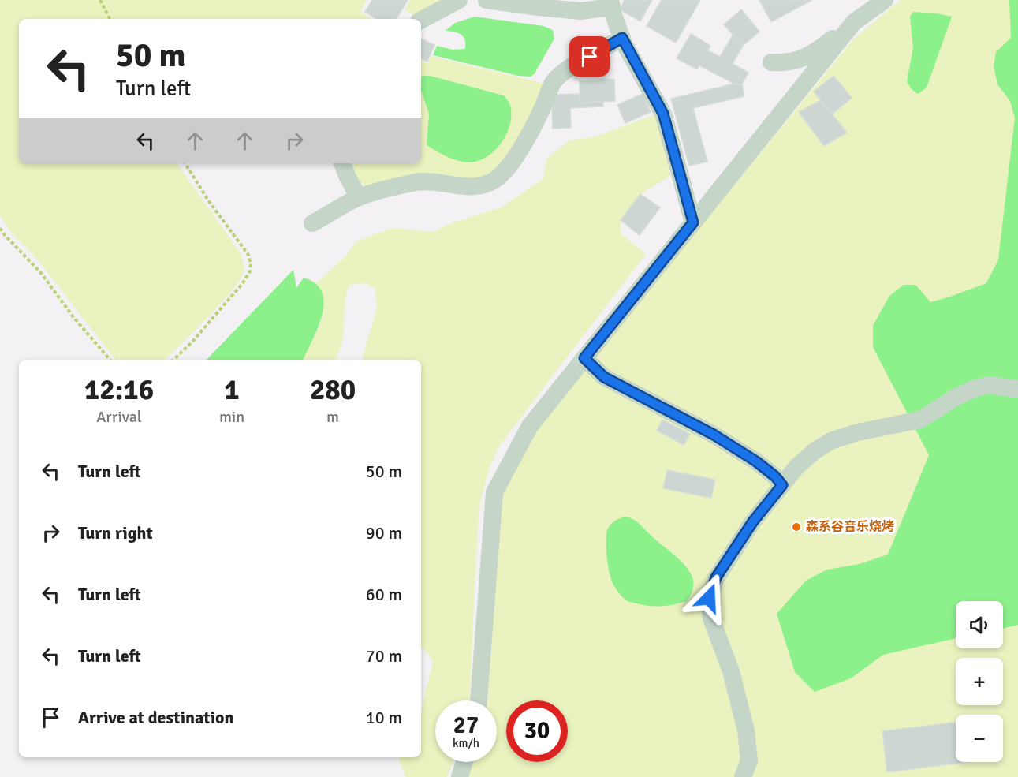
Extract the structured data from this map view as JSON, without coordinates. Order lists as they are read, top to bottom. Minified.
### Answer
{"places":["森系谷音乐烧烤"],"page":{"turn":["50 m","Turn left"],"eta":["12:16","Arrival","1","min","280","m"],"list":[{"name":"Turn left","value":"50 m"},{"name":"Turn right","value":"90 m"},{"name":"Turn left","value":"60 m"},{"name":"Turn left","value":"70 m"},{"name":"Arrive at destination","value":"10 m"}],"map_buttons":["+","−"],"speed":"27 km/h","limit":"30"}}
